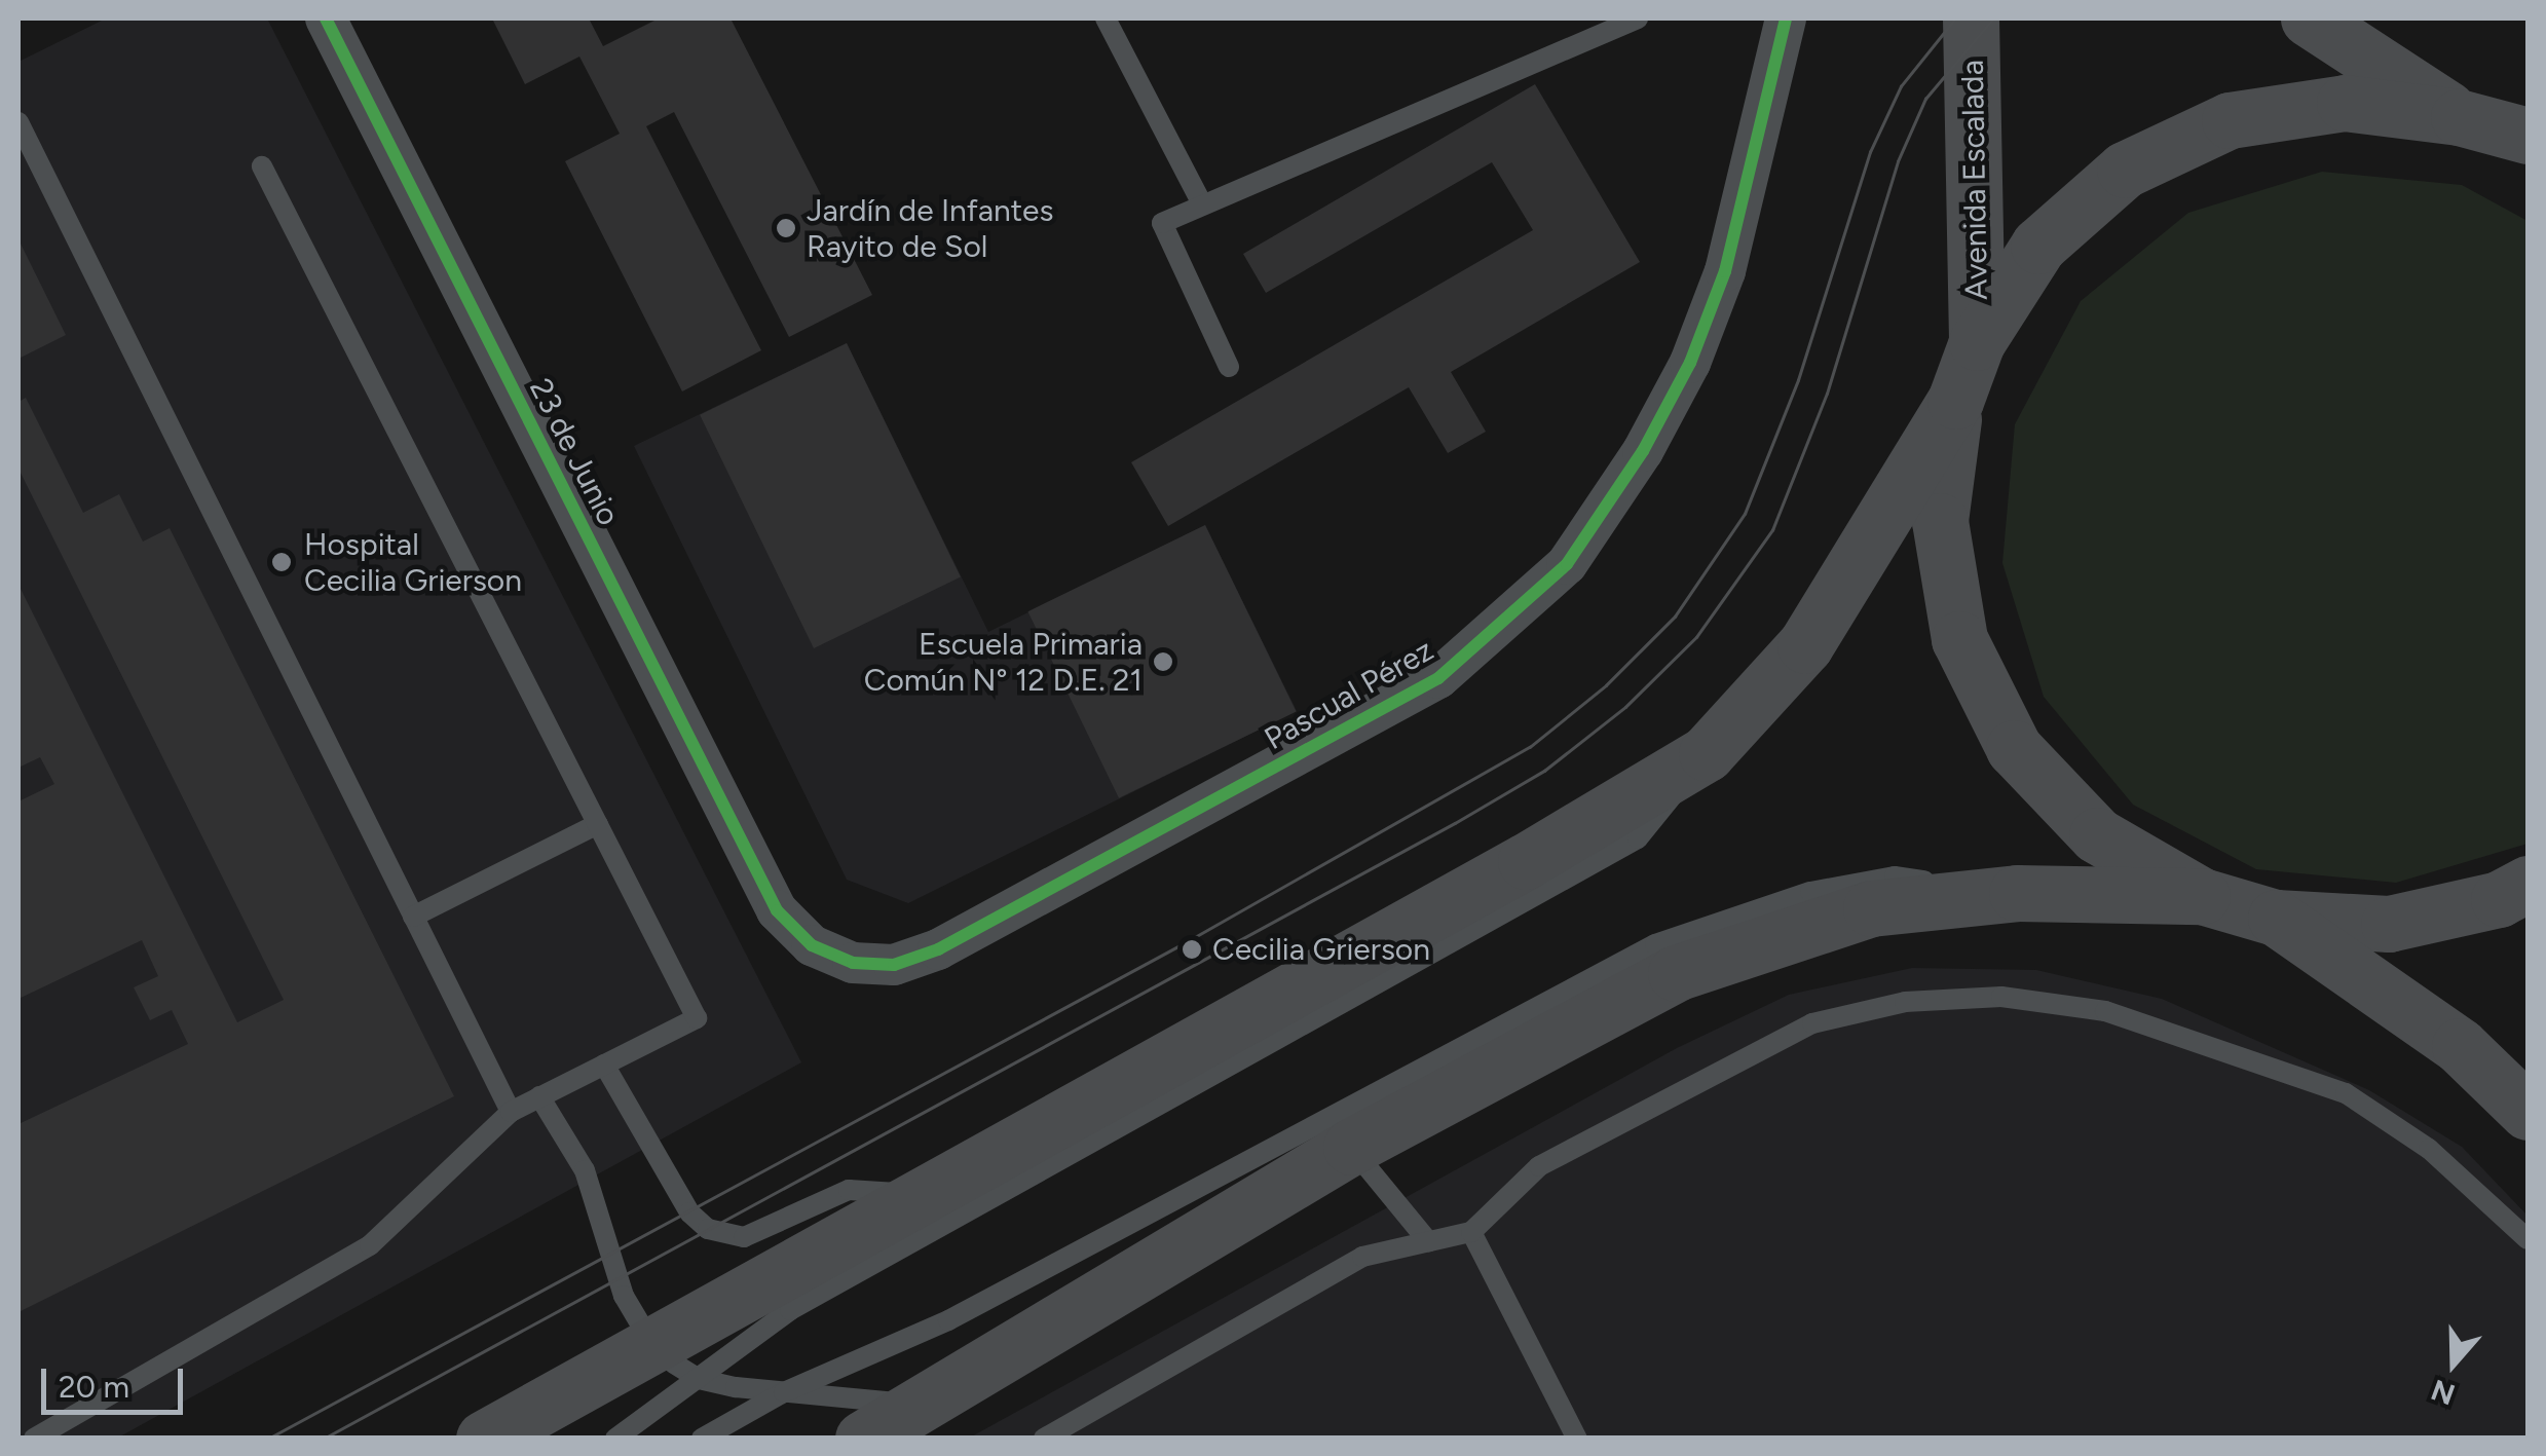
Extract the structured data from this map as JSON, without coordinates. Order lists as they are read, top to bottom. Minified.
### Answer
{"streets":{"main road":["Avenida Escalada"],"street":["23 de Junio","Pascual Pérez"]},"crossings":[["23 de Junio","Pascual Pérez"]],"places":["Jardín de Infantes Rayito de Sol","Hospital Cecilia Grierson","Escuela Primaria Común N° 12 D.E. 21","Cecilia Grierson"],"scale_bar":"20 m","north":"bottom"}
